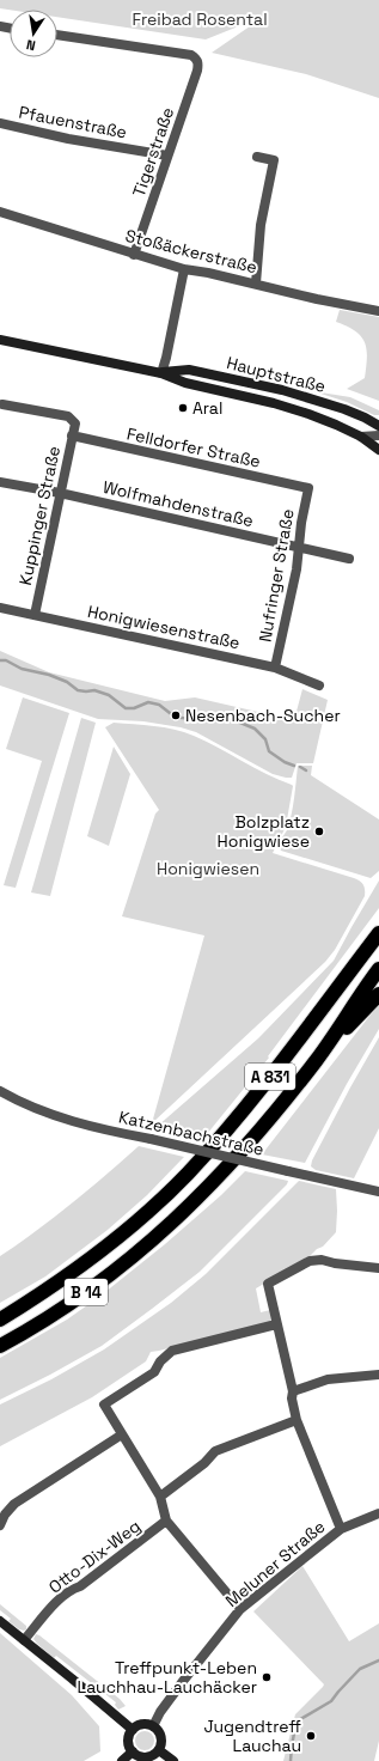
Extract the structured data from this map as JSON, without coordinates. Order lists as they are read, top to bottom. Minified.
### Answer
{"streets":{"highway":["A 831","B 14"],"main road":["Hauptstraße"],"street":["Pfauenstraße","Tigerstraße","Stoßäckerstraße","Felldorfer Straße","Wolfmahdenstraße","Kuppinger Straße","Nufringer Straße","Honigwiesenstraße","Katzenbachstraße","Otto-Dix-Weg","Meluner Straße"]},"crossings":[["Pfauenstraße","Tigerstraße"],["Tigerstraße","Stoßäckerstraße"],["Felldorfer Straße","Kuppinger Straße"],["Felldorfer Straße","Nufringer Straße"],["Wolfmahdenstraße","Kuppinger Straße"],["Wolfmahdenstraße","Nufringer Straße"],["Kuppinger Straße","Honigwiesenstraße"],["Nufringer Straße","Honigwiesenstraße"],["A 831","B 14"]],"parks":["Freibad Rosental","Honigwiesen"],"places":["Aral","Nesenbach-Sucher","Bolzplatz Honigwiese","Treffpunkt-Leben Lauchhau-Lauchäcker","Jugendtreff Lauchau"],"north":"bottom"}
